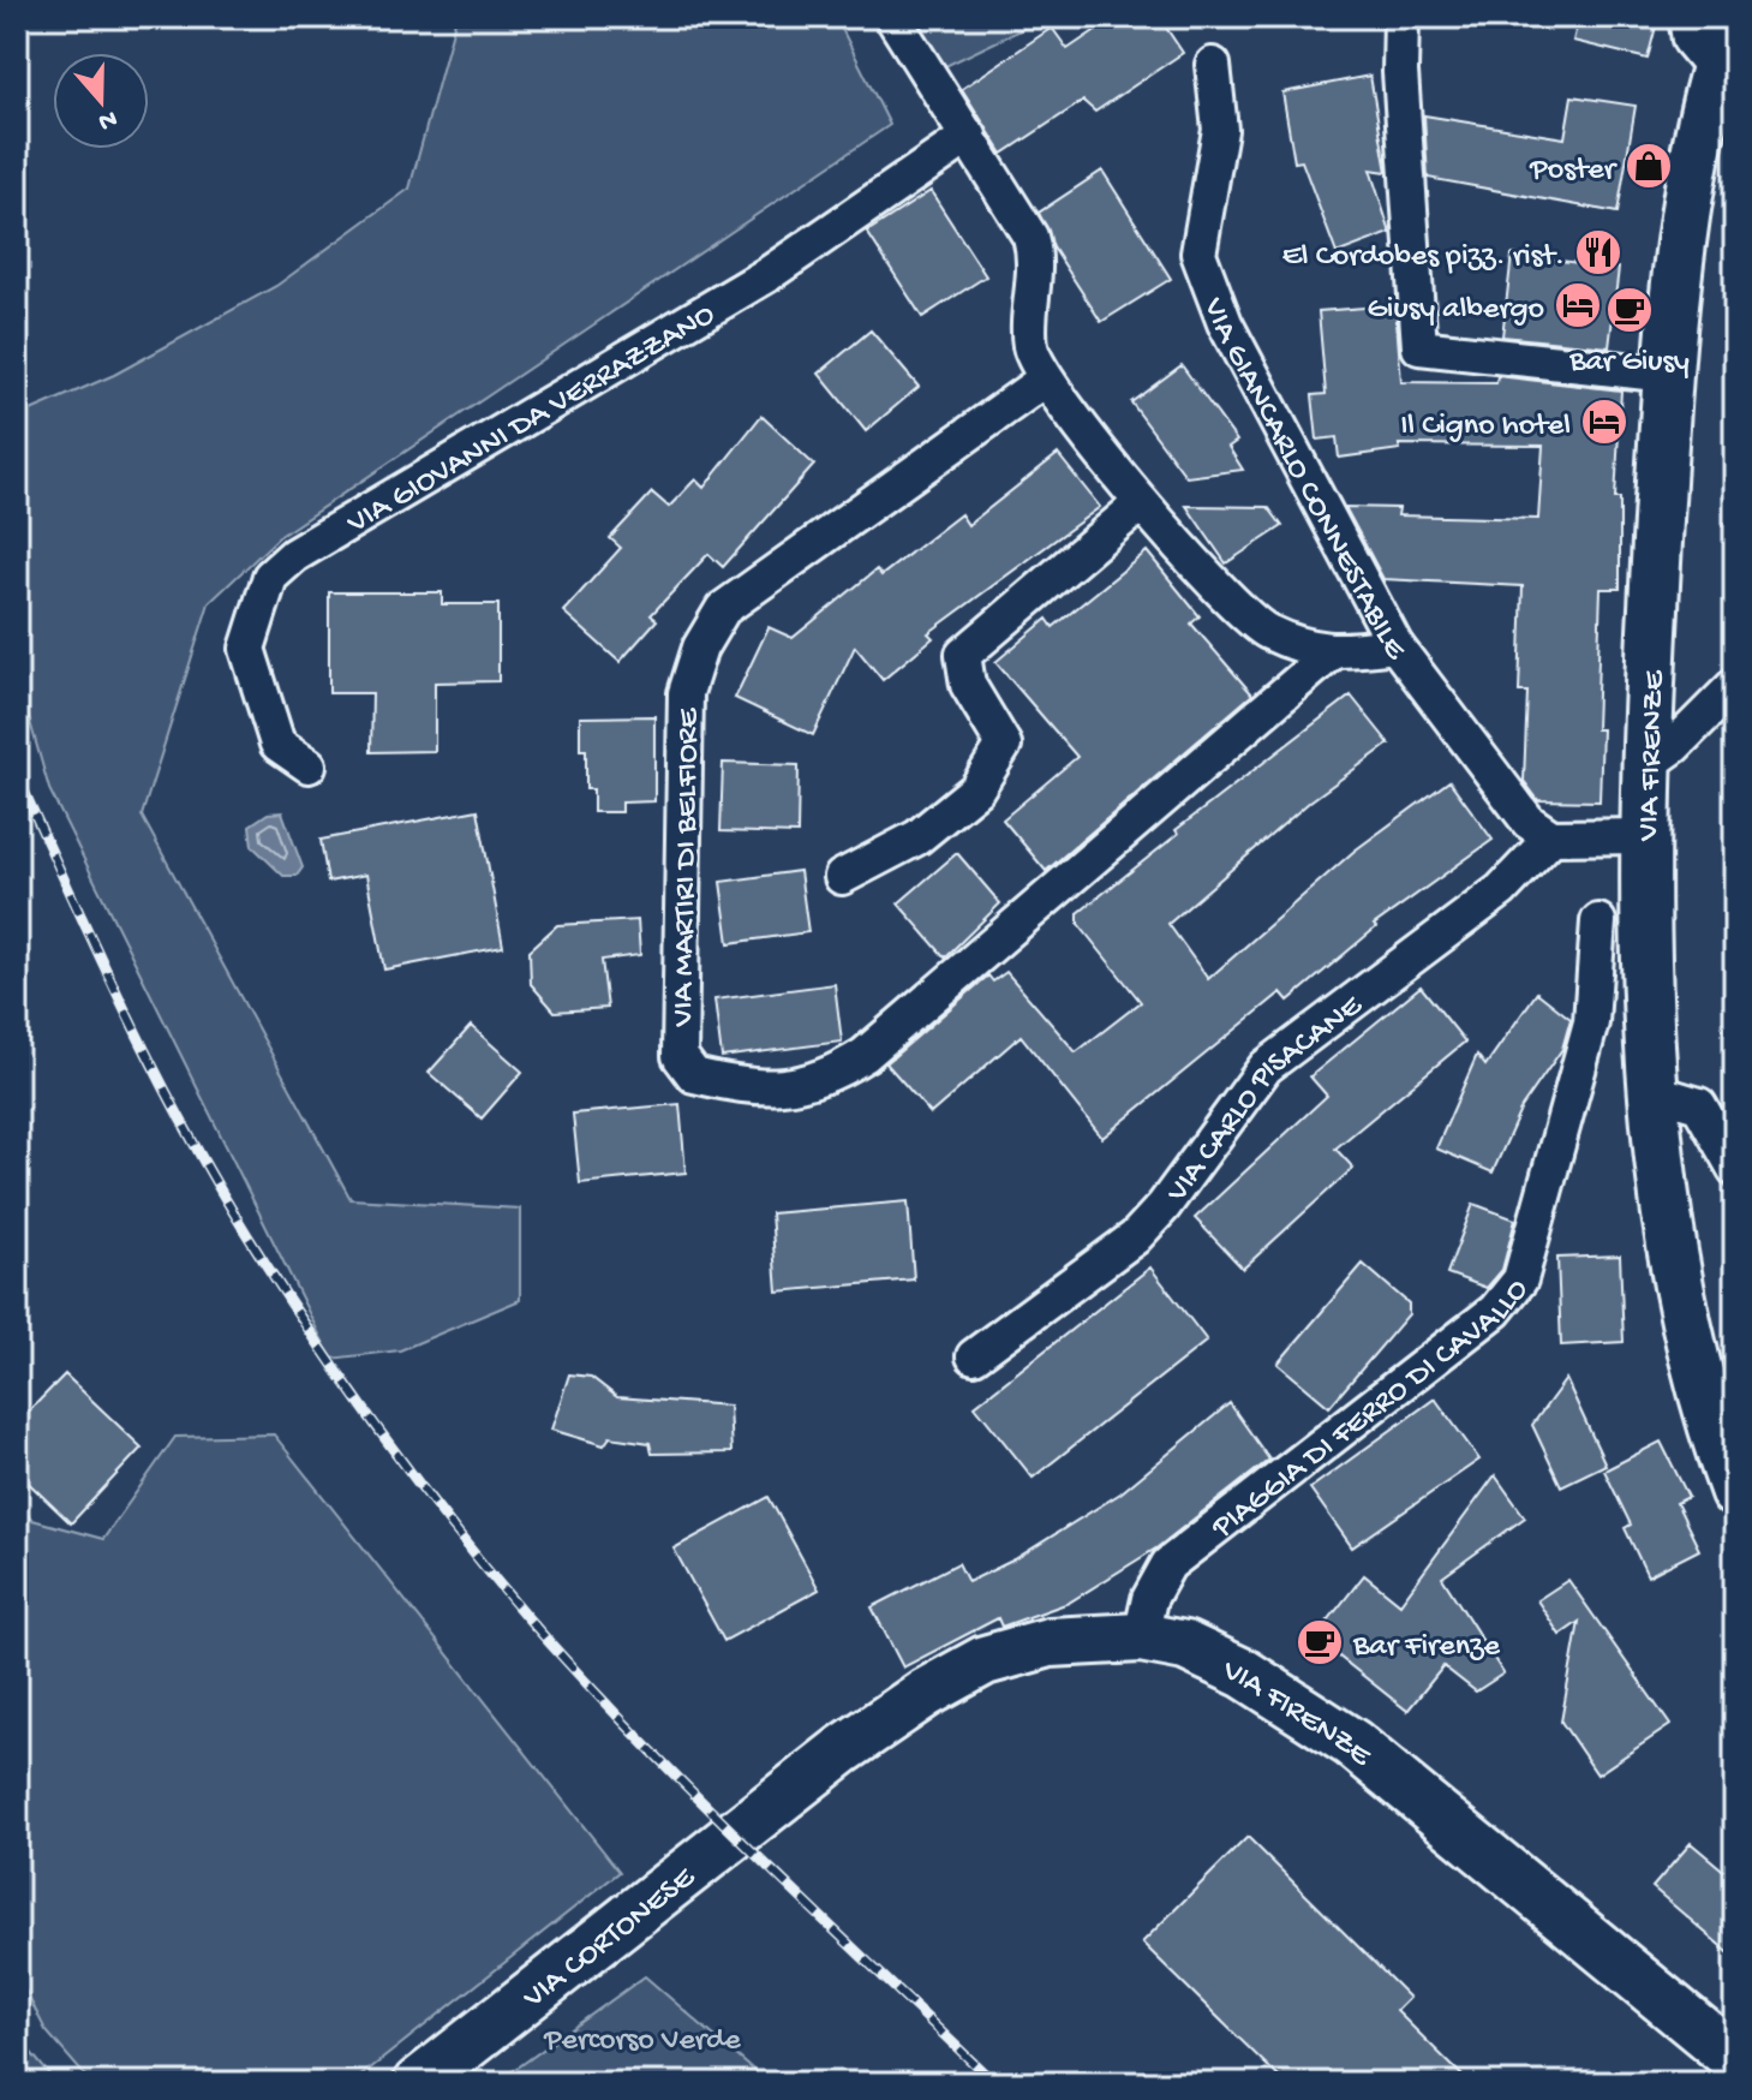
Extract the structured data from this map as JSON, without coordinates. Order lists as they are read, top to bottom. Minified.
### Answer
{"streets":{"main road":["VIA FIRENZE","VIA CORTONESE"],"street":["VIA GIOVANNI DA VERRAZZANO","VIA GIANCARLO CONNESTABILE","VIA MARTIRI DI BELFIORE","VIA CARLO PISACANE","PIAGGIA DI FERRO DI CAVALLO"]},"crossings":[["VIA GIANCARLO CONNESTABILE","VIA CARLO PISACANE"],["VIA FIRENZE","PIAGGIA DI FERRO DI CAVALLO"],["VIA FIRENZE","VIA CORTONESE"]],"parks":["Percorso Verde"],"places":{"shop":["Poster"],"restaurant":["El Cordobes pizz. rist."],"hotel":["Giusy albergo","Il Cigno hotel"],"cafe":["Bar Giusy","Bar Firenze"]},"north":"bottom"}
